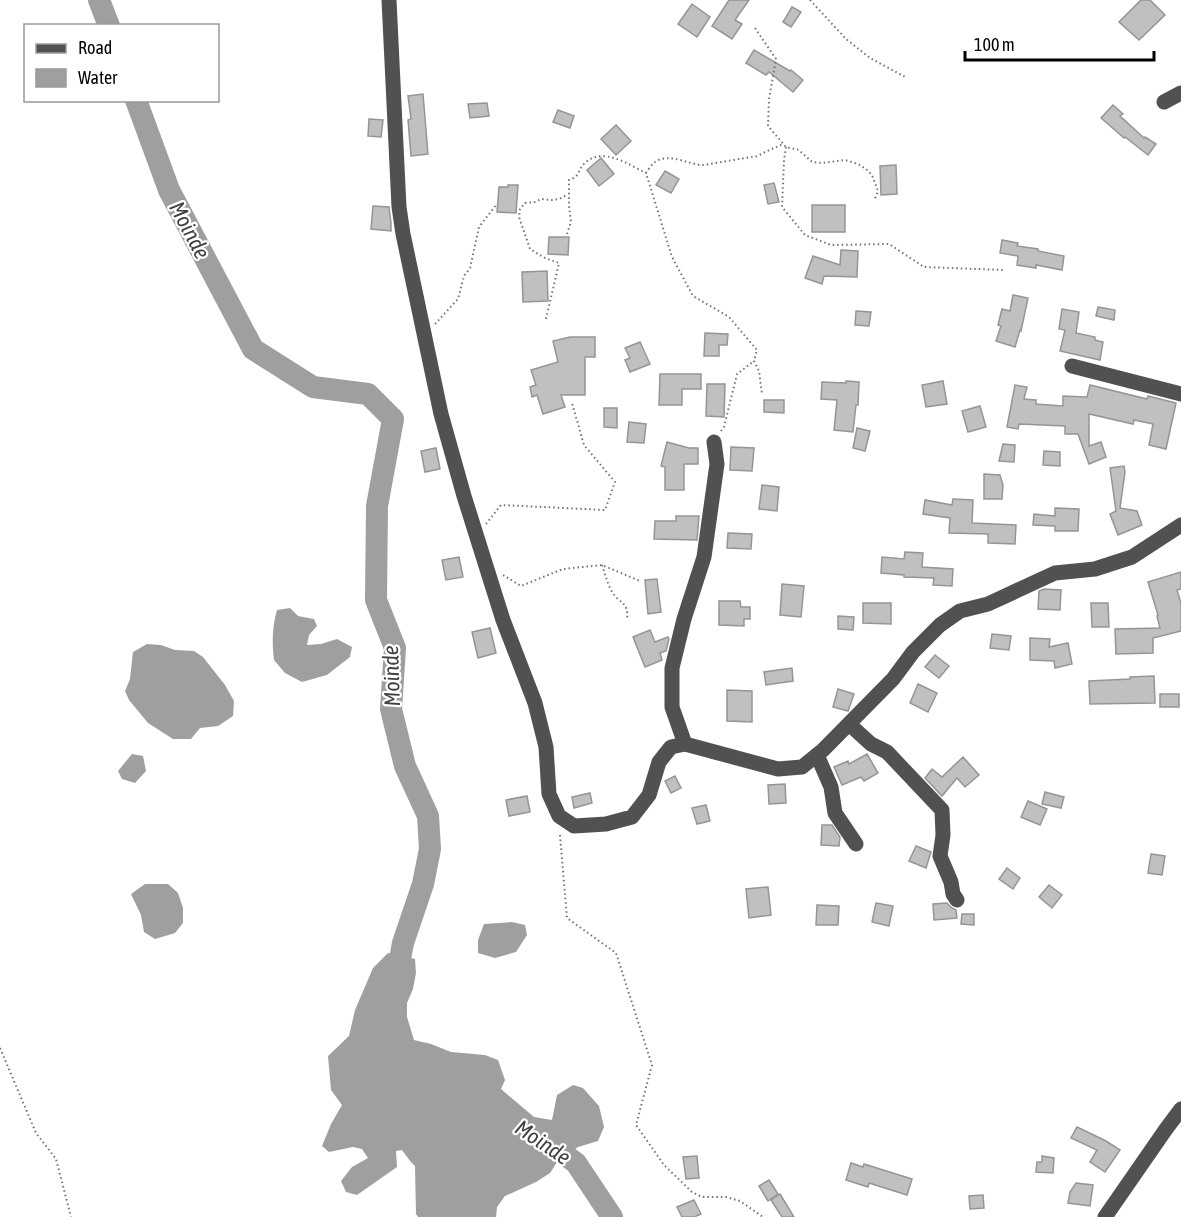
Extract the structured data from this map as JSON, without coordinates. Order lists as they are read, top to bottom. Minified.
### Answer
{"water":["Moinde"],"legend":["Road","Water"],"scale_bar":"100 m"}
